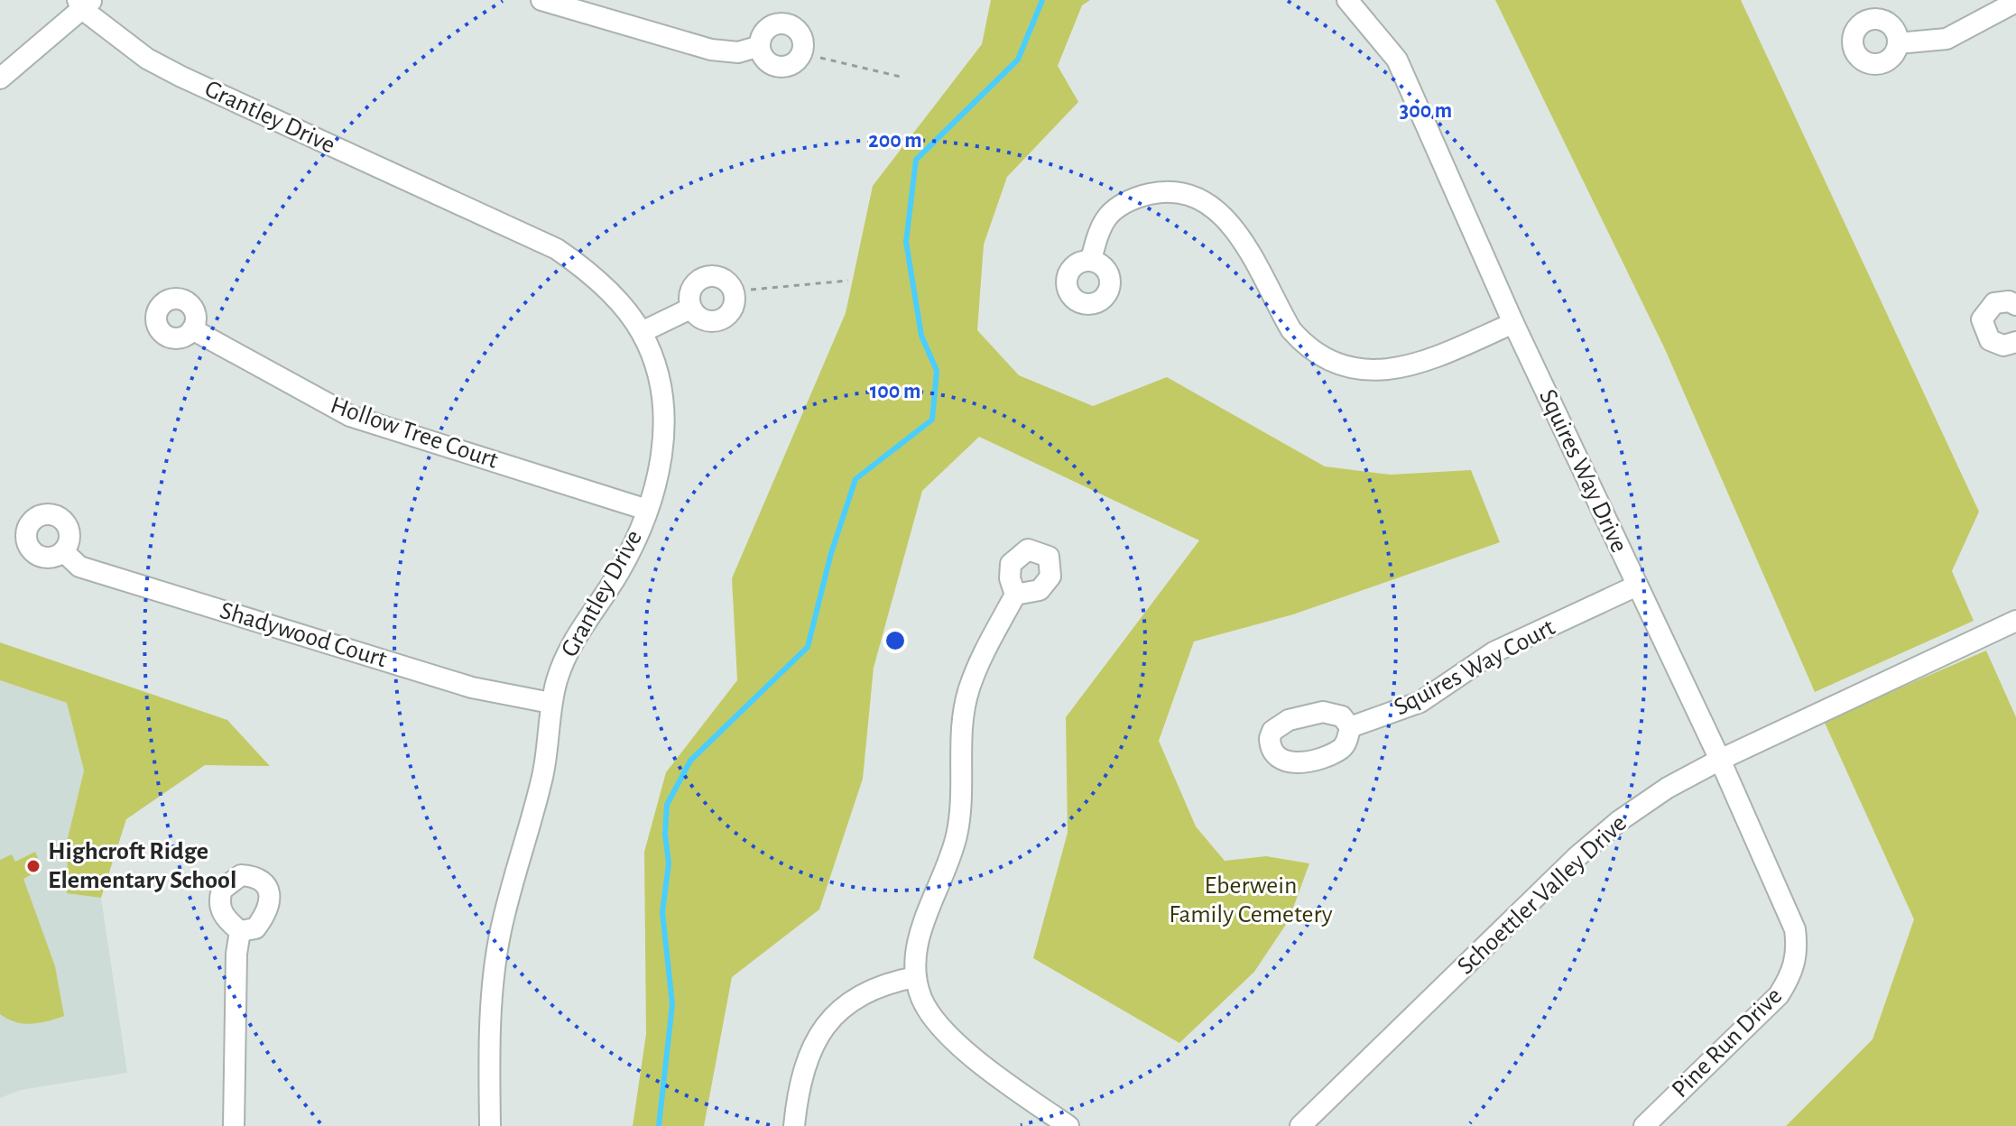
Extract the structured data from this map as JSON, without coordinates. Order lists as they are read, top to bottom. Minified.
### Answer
{"streets":{"street":["Grantley Drive","Hollow Tree Court","Squires Way Drive","Shadywood Court","Squires Way Court","Schoettler Valley Drive","Pine Run Drive"]},"crossings":[["Grantley Drive","Hollow Tree Court"],["Grantley Drive","Shadywood Court"],["Squires Way Drive","Squires Way Court"],["Squires Way Drive","Schoettler Valley Drive"],["Squires Way Drive","Pine Run Drive"]],"parks":["Eberwein Family Cemetery"],"places":["Highcroft Ridge Elementary School"],"rings":["300 m","200 m","100 m"]}
